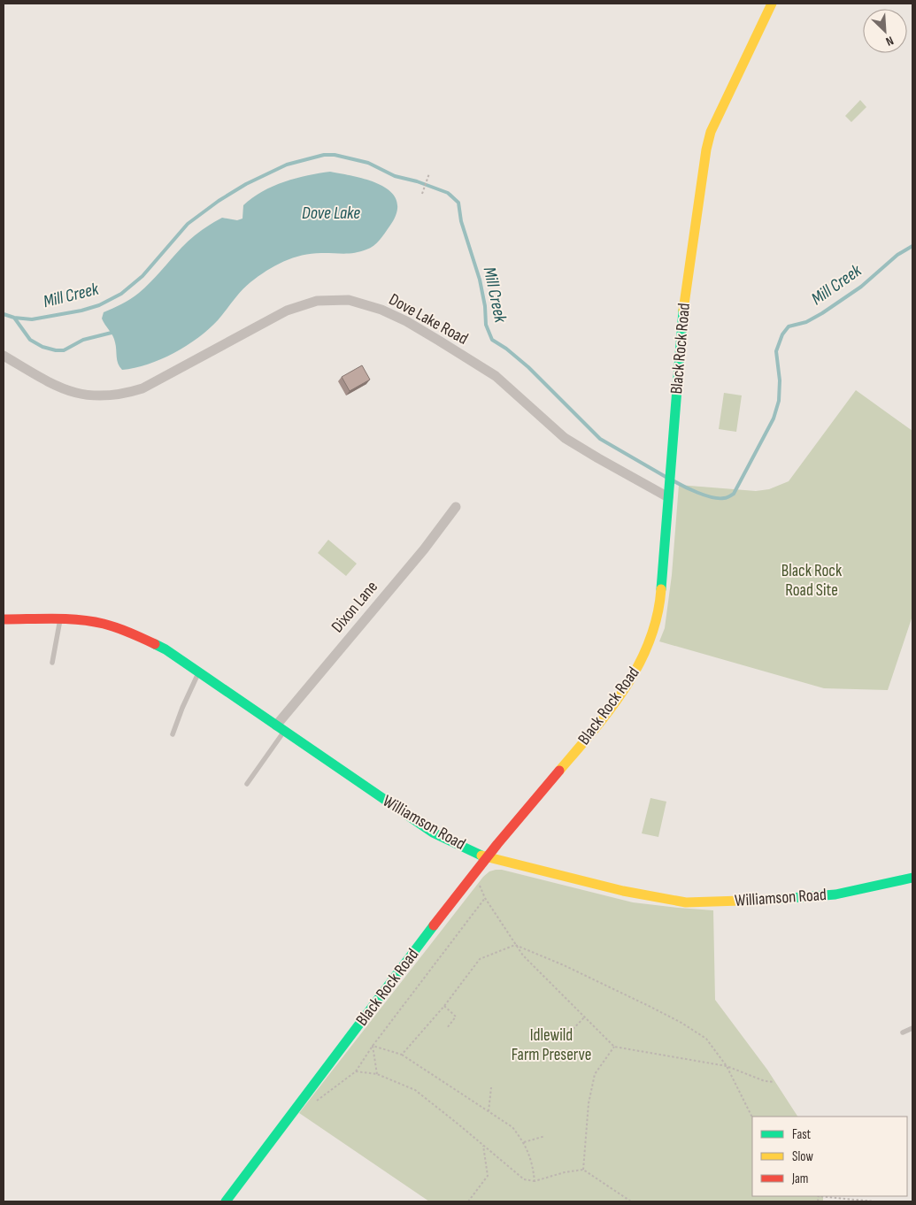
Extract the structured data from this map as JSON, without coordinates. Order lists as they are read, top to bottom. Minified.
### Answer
{"streets":{"street":["Dove Lake Road","Black Rock Road","Dixon Lane","Williamson Road"]},"crossings":[["Dove Lake Road","Black Rock Road"],["Black Rock Road","Williamson Road"],["Dixon Lane","Williamson Road"]],"water":["Dove Lake","Mill Creek"],"parks":["Black Rock Road Site","Idlewild Farm Preserve"],"legend":["Fast","Slow","Jam"],"north":"bottom right"}
